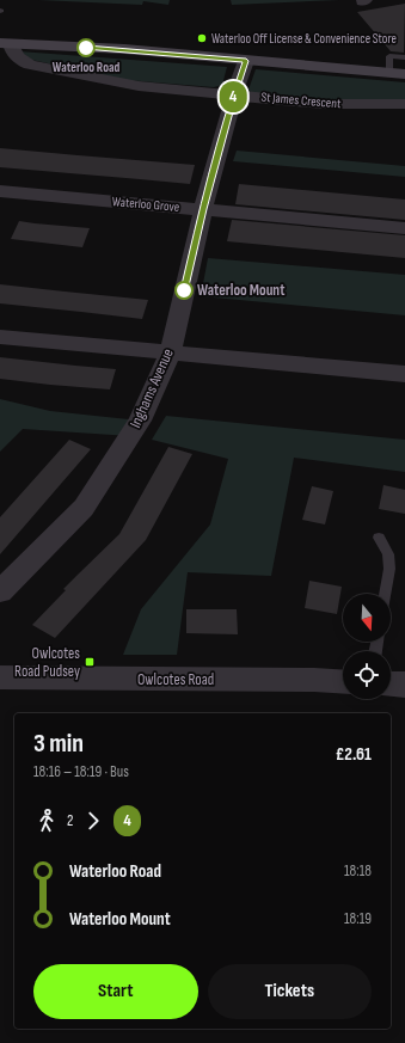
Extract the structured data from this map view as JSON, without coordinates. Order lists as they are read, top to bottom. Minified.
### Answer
{"streets":{"street":["St James Crescent","Waterloo Grove","Inghams Avenue","Owlcotes Road"]},"crossings":[["St James Crescent","Inghams Avenue"],["Waterloo Grove","Inghams Avenue"]],"places":{"other":["Waterloo Off License & Convenience Store","Waterloo Road","Waterloo Mount"],"transit":["Owlcotes Road Pudsey"]},"lines":["bus line 4"],"north":"bottom","page":{"on_map":"4","heading":["3 min","18:16 – 18:19 · Bus","£2.61"],"legs":["2","4"],"list":[{"name":"Waterloo Road","value":"18:18"},{"name":"Waterloo Mount","value":"18:19"}],"buttons":["Start","Tickets"]}}
